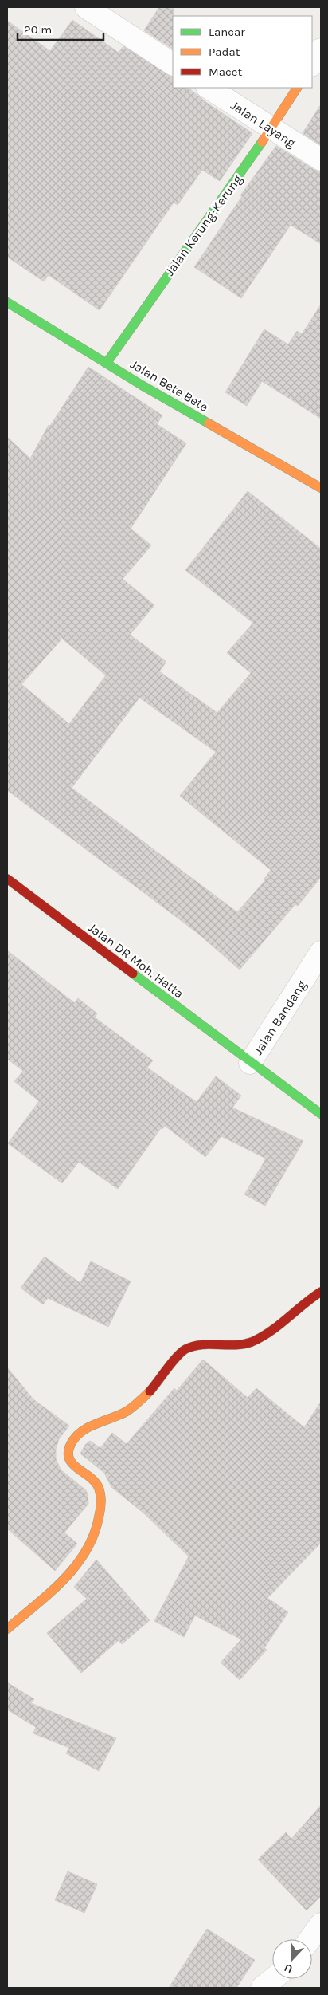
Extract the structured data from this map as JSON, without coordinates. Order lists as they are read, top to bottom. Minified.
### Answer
{"streets":{"main road":["Jalan Kerung-Kerung","Jalan Bete Bete","Jalan DR Moh. Hatta"],"street":["Jalan Layang","Jalan Bandang"]},"crossings":[["Jalan Layang","Jalan Kerung-Kerung"],["Jalan Kerung-Kerung","Jalan Bete Bete"],["Jalan DR Moh. Hatta","Jalan Bandang"]],"legend":["Lancar","Padat","Macet"],"scale_bar":"20 m","north":"bottom"}
